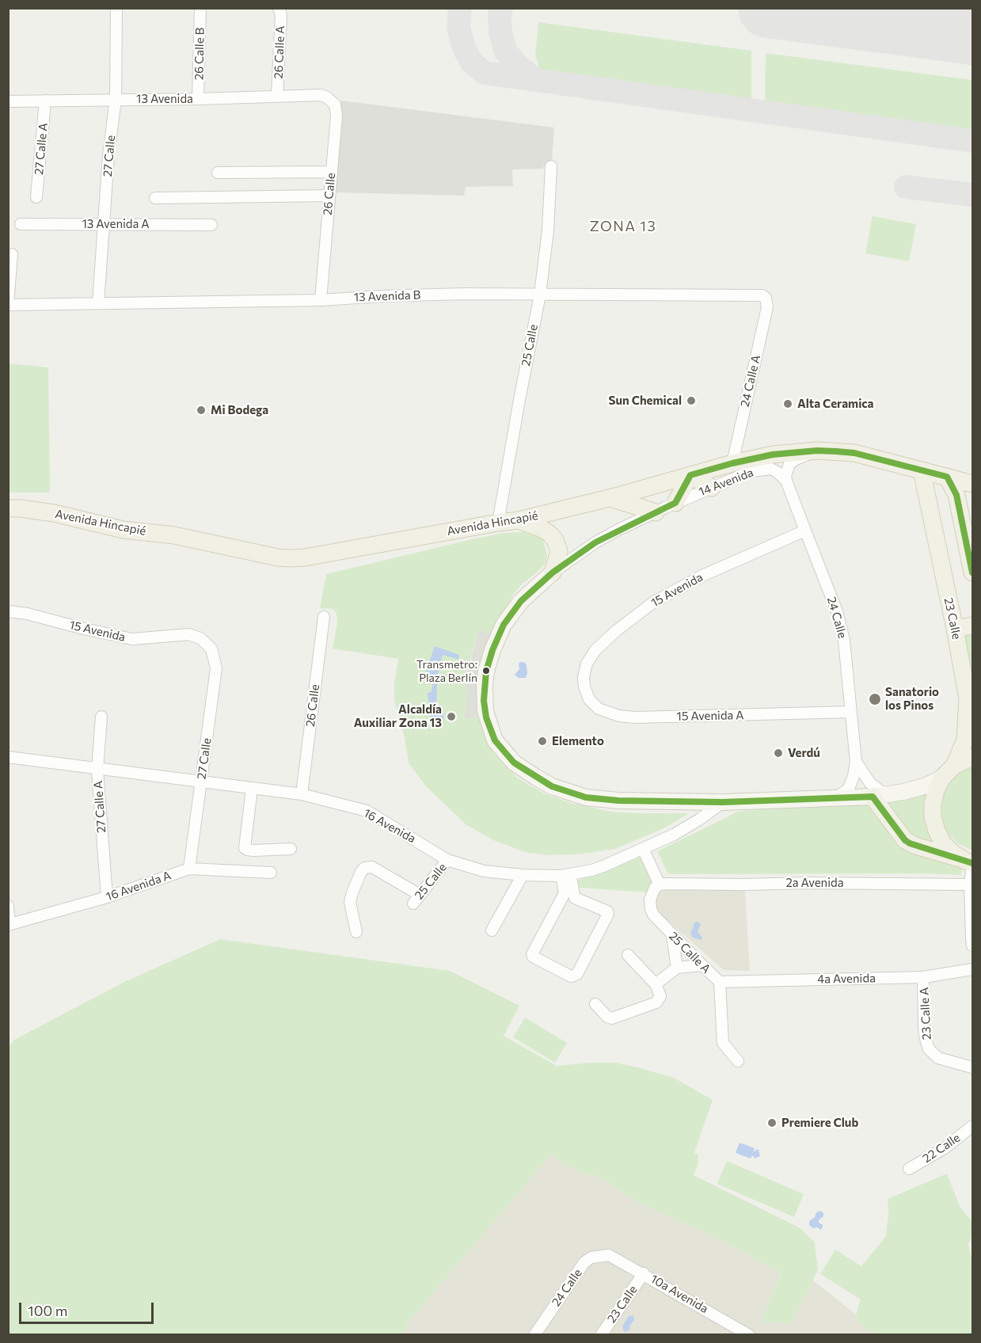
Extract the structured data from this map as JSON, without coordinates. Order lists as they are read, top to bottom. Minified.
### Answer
{"streets":{"main road":["Avenida Hincapié","23 Calle"],"street":["26 Calle A","26 Calle B","13 Avenida","27 Calle A","27 Calle","26 Calle","13 Avenida A","13 Avenida B","25 Calle","24 Calle A","14 Avenida","15 Avenida","24 Calle","15 Avenida A","16 Avenida","2a Avenida","16 Avenida A","25 Calle A","4a Avenida","23 Calle A","22 Calle","10a Avenida"]},"crossings":[["26 Calle A","13 Avenida"],["26 Calle B","13 Avenida"],["13 Avenida","27 Calle A"],["13 Avenida","27 Calle"],["13 Avenida","26 Calle"],["27 Calle A","16 Avenida"],["27 Calle A","16 Avenida A"],["27 Calle","13 Avenida A"],["27 Calle","13 Avenida B"],["27 Calle","15 Avenida"],["27 Calle","16 Avenida"],["27 Calle","16 Avenida A"],["26 Calle","13 Avenida B"],["26 Calle","16 Avenida"],["13 Avenida B","25 Calle"],["13 Avenida B","24 Calle A"],["25 Calle","Avenida Hincapié"],["25 Calle","16 Avenida"],["24 Calle A","Avenida Hincapié"],["14 Avenida","24 Calle"],["14 Avenida","16 Avenida"],["Avenida Hincapié","23 Calle"],["15 Avenida","24 Calle"],["15 Avenida","15 Avenida A"],["24 Calle","15 Avenida A"],["24 Calle","10a Avenida"],["23 Calle","2a Avenida"],["23 Calle","10a Avenida"],["2a Avenida","25 Calle A"],["25 Calle A","4a Avenida"],["4a Avenida","23 Calle A"]],"districts":["ZONA 13"],"places":["Sun Chemical","Alta Ceramica","Mi Bodega","Transmetro: Plaza Berlín","Sanatorio los Pinos","Alcaldía Auxiliar Zona 13","Elemento","Verdú","Premiere Club"],"scale_bar":"100 m"}
